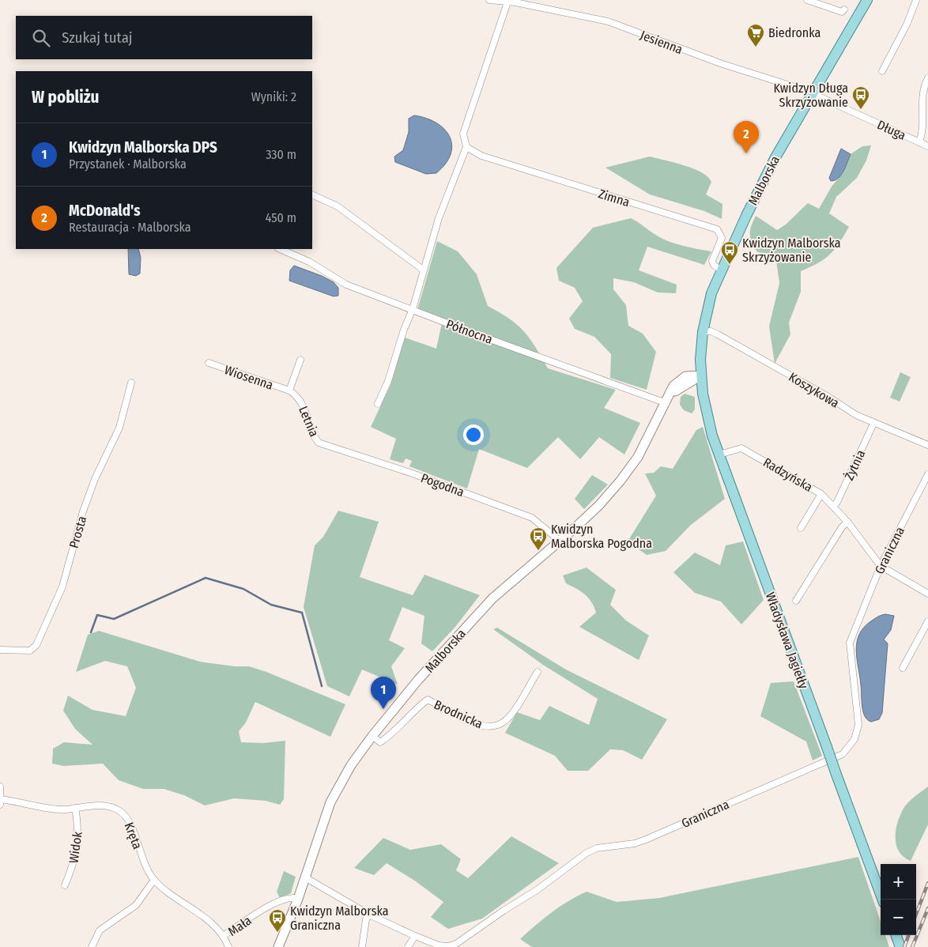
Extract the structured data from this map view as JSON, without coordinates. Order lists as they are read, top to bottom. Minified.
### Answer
{"streets":{"main road":["Malborska","Władysława Jagiełły"],"street":["Jesienna","Długa","Zimna","Północna","Wiosenna","Koszykowa","Letnia","Żytnia","Radzyńska","Pogodna","Prosta","Graniczna","Brodnicka","Kręta","Widok","Mała"]},"crossings":[["Jesienna","Długa"],["Jesienna","Malborska"],["Długa","Malborska"],["Malborska","Zimna"],["Malborska","Północna"],["Malborska","Koszykowa"],["Malborska","Pogodna"],["Malborska","Graniczna"],["Malborska","Władysława Jagiełły"],["Malborska","Brodnicka"],["Malborska","Mała"],["Wiosenna","Letnia"],["Koszykowa","Żytnia"],["Letnia","Pogodna"],["Żytnia","Radzyńska"],["Radzyńska","Graniczna"],["Radzyńska","Władysława Jagiełły"],["Kręta","Widok"],["Kręta","Mała"]],"places":{"supermarket":["Biedronka"],"bus stop":["Kwidzyn Długa Skrzyżowanie","Kwidzyn Malborska Skrzyżowanie","Kwidzyn Malborska Pogodna","Kwidzyn Malborska Graniczna"]},"page":{"search":"Szukaj tutaj","heading":["W pobliżu","Wyniki: 2"],"pins":["2","1"],"list":[{"mark":"1","name":"Kwidzyn Malborska DPS","note":"Przystanek · Malborska","value":"330 m"},{"mark":"2","name":"McDonald's","note":"Restauracja · Malborska","value":"450 m"}],"map_buttons":["+","−"]}}
